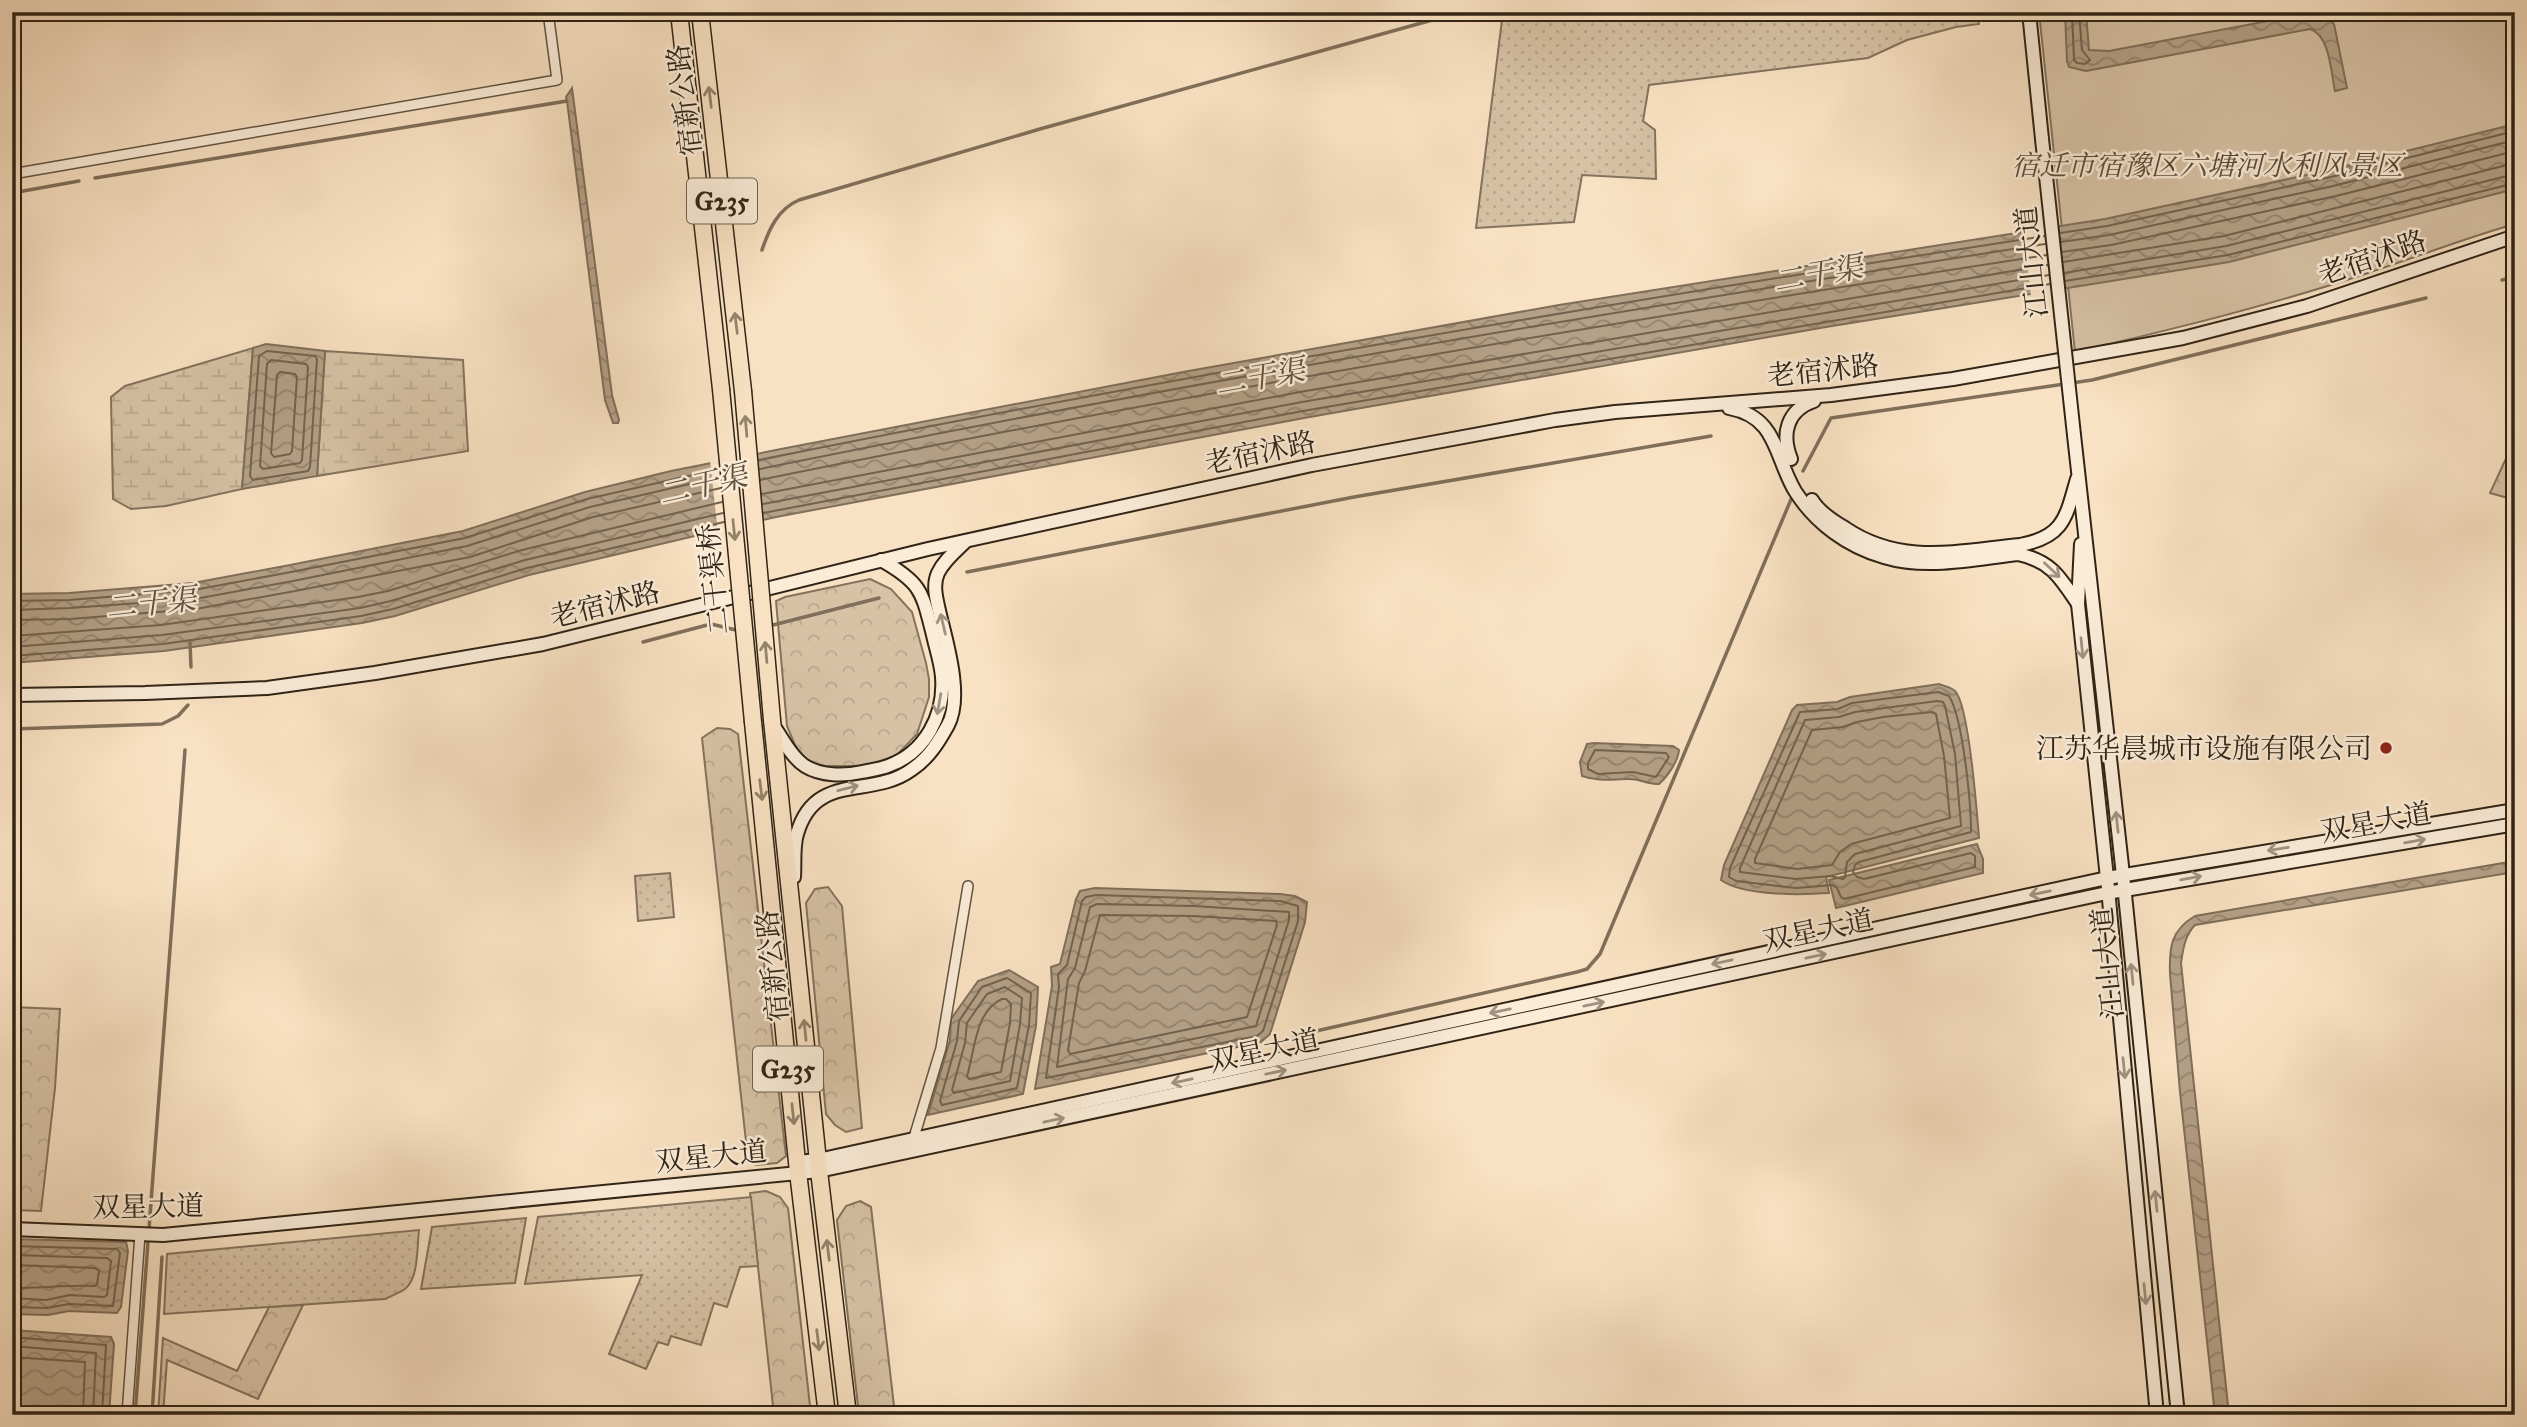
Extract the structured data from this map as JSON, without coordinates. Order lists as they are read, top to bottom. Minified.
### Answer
{"streets":{"highway":["宿新公路","G235","二干渠桥"],"main road":["老宿沭路","江山大道","双星大道"]},"crossings":[["宿新公路","二干渠桥"],["宿新公路","双星大道"],["江山大道","双星大道"]],"water":["二干渠"],"parks":["宿迁市宿豫区六塘河水利风景区"],"places":["江苏华晨城市设施有限公司"]}
